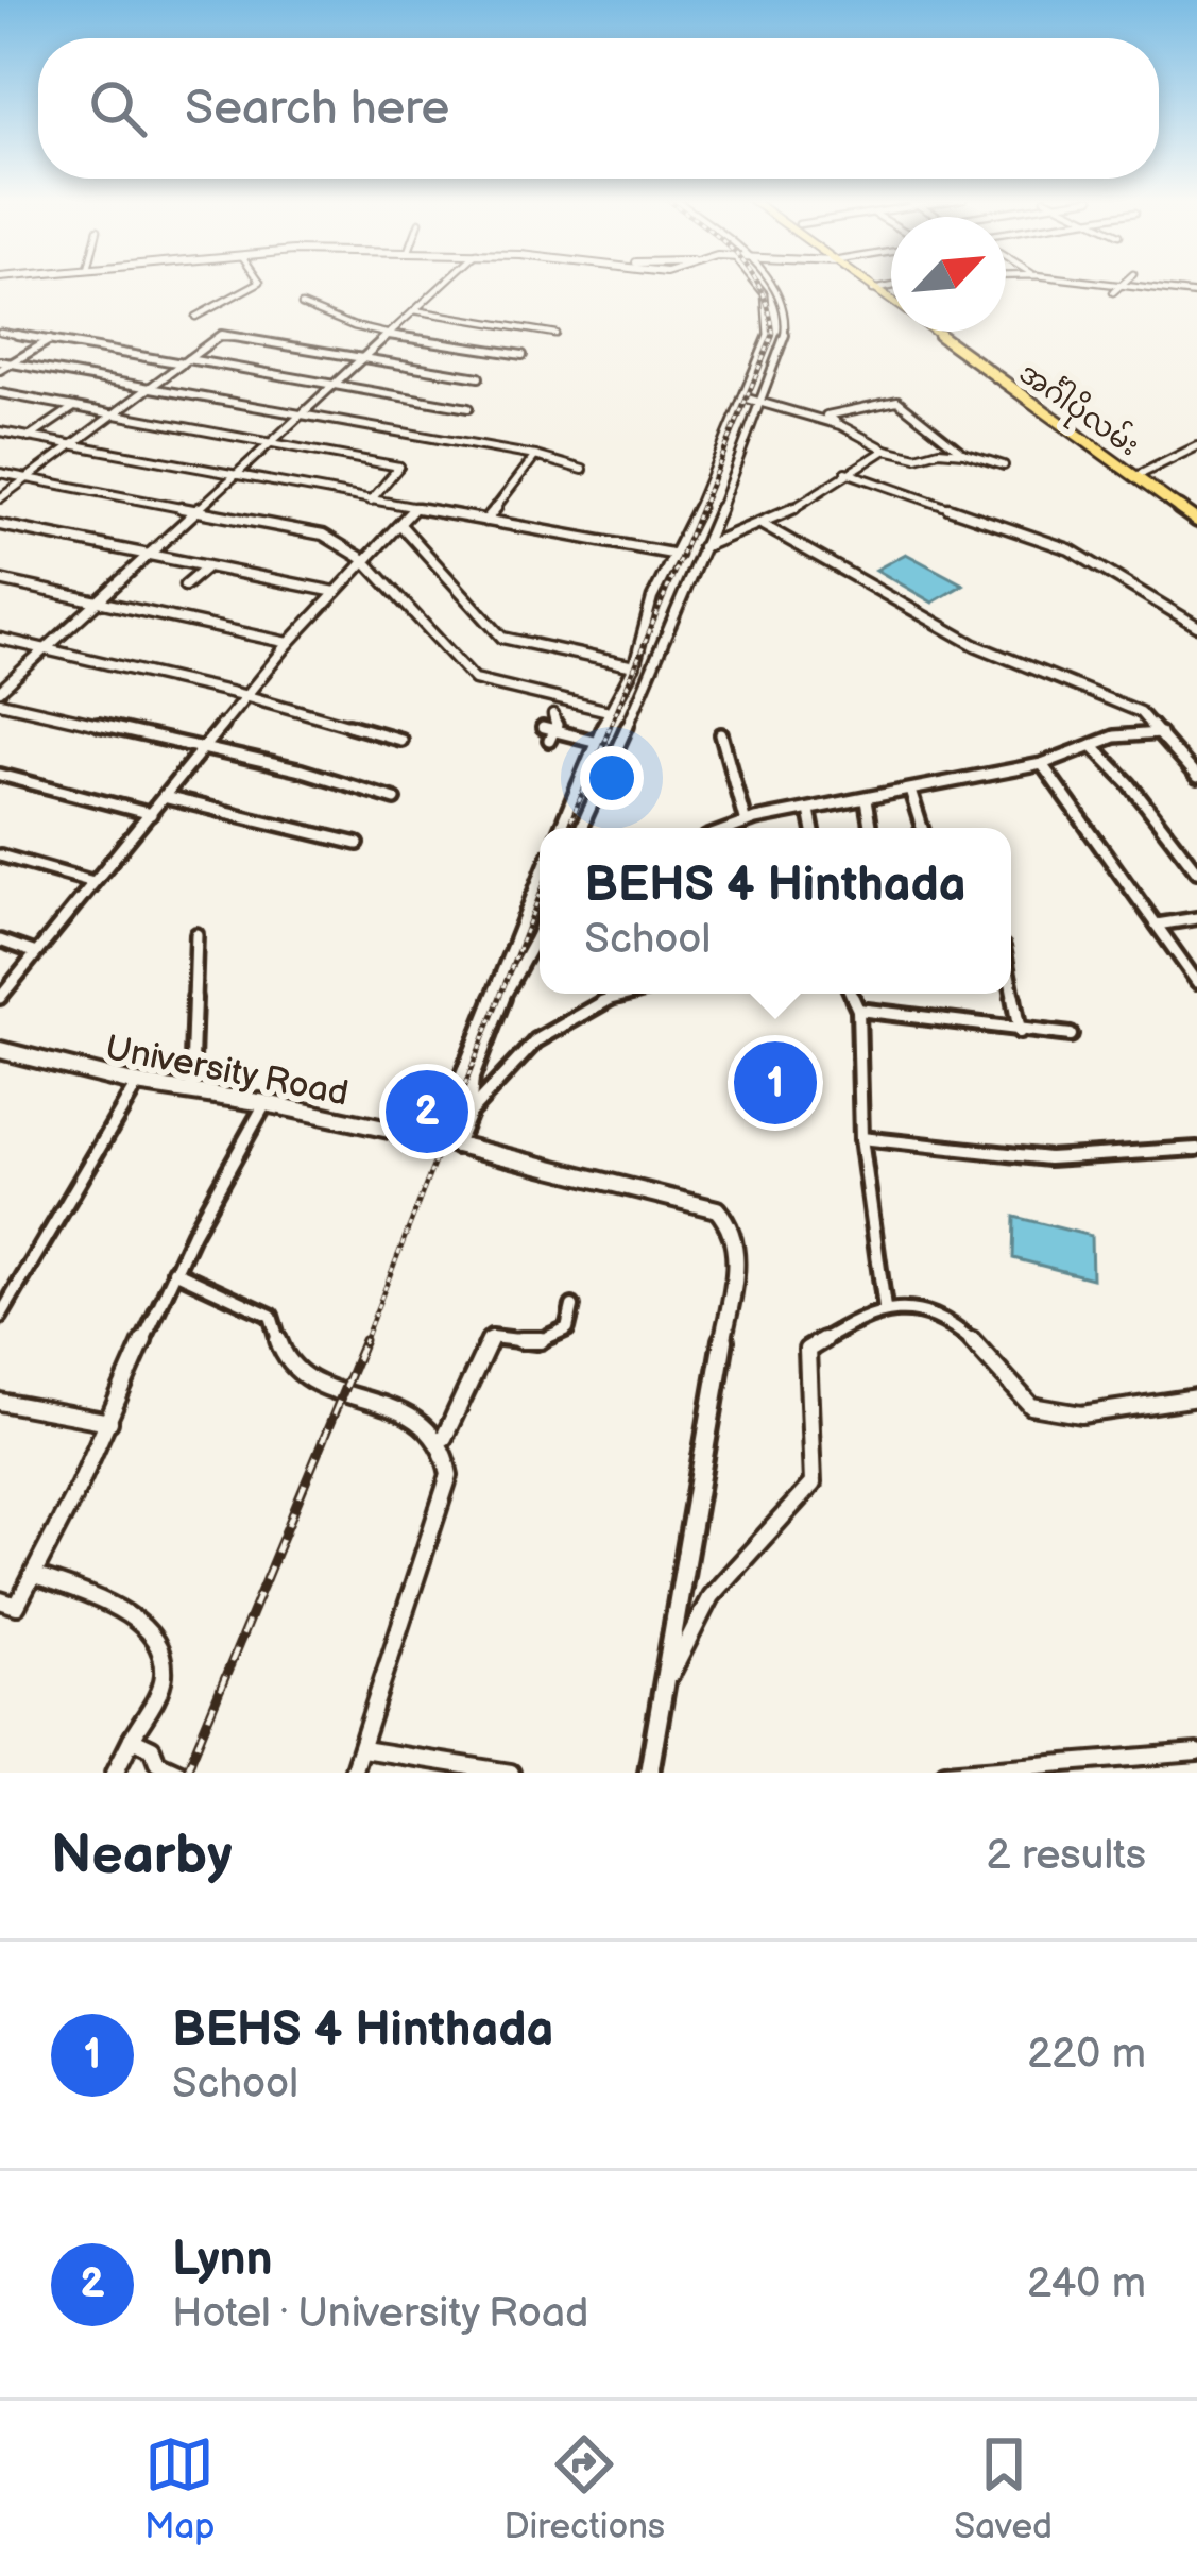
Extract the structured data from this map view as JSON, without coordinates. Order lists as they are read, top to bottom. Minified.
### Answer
{"streets":{"main road":["အင်္ဂါပိုလမ်း"],"street":["University Road"]},"north":"top right","page":{"search":"Search here","popup":["BEHS 4 Hinthada","School"],"pins":["1","2"],"heading":["Nearby","2 results"],"list":[{"mark":"1","name":"BEHS 4 Hinthada","note":"School","value":"220 m"},{"mark":"2","name":"Lynn","note":"Hotel · University Road","value":"240 m"}],"nav":["Map","Directions","Saved"]}}
